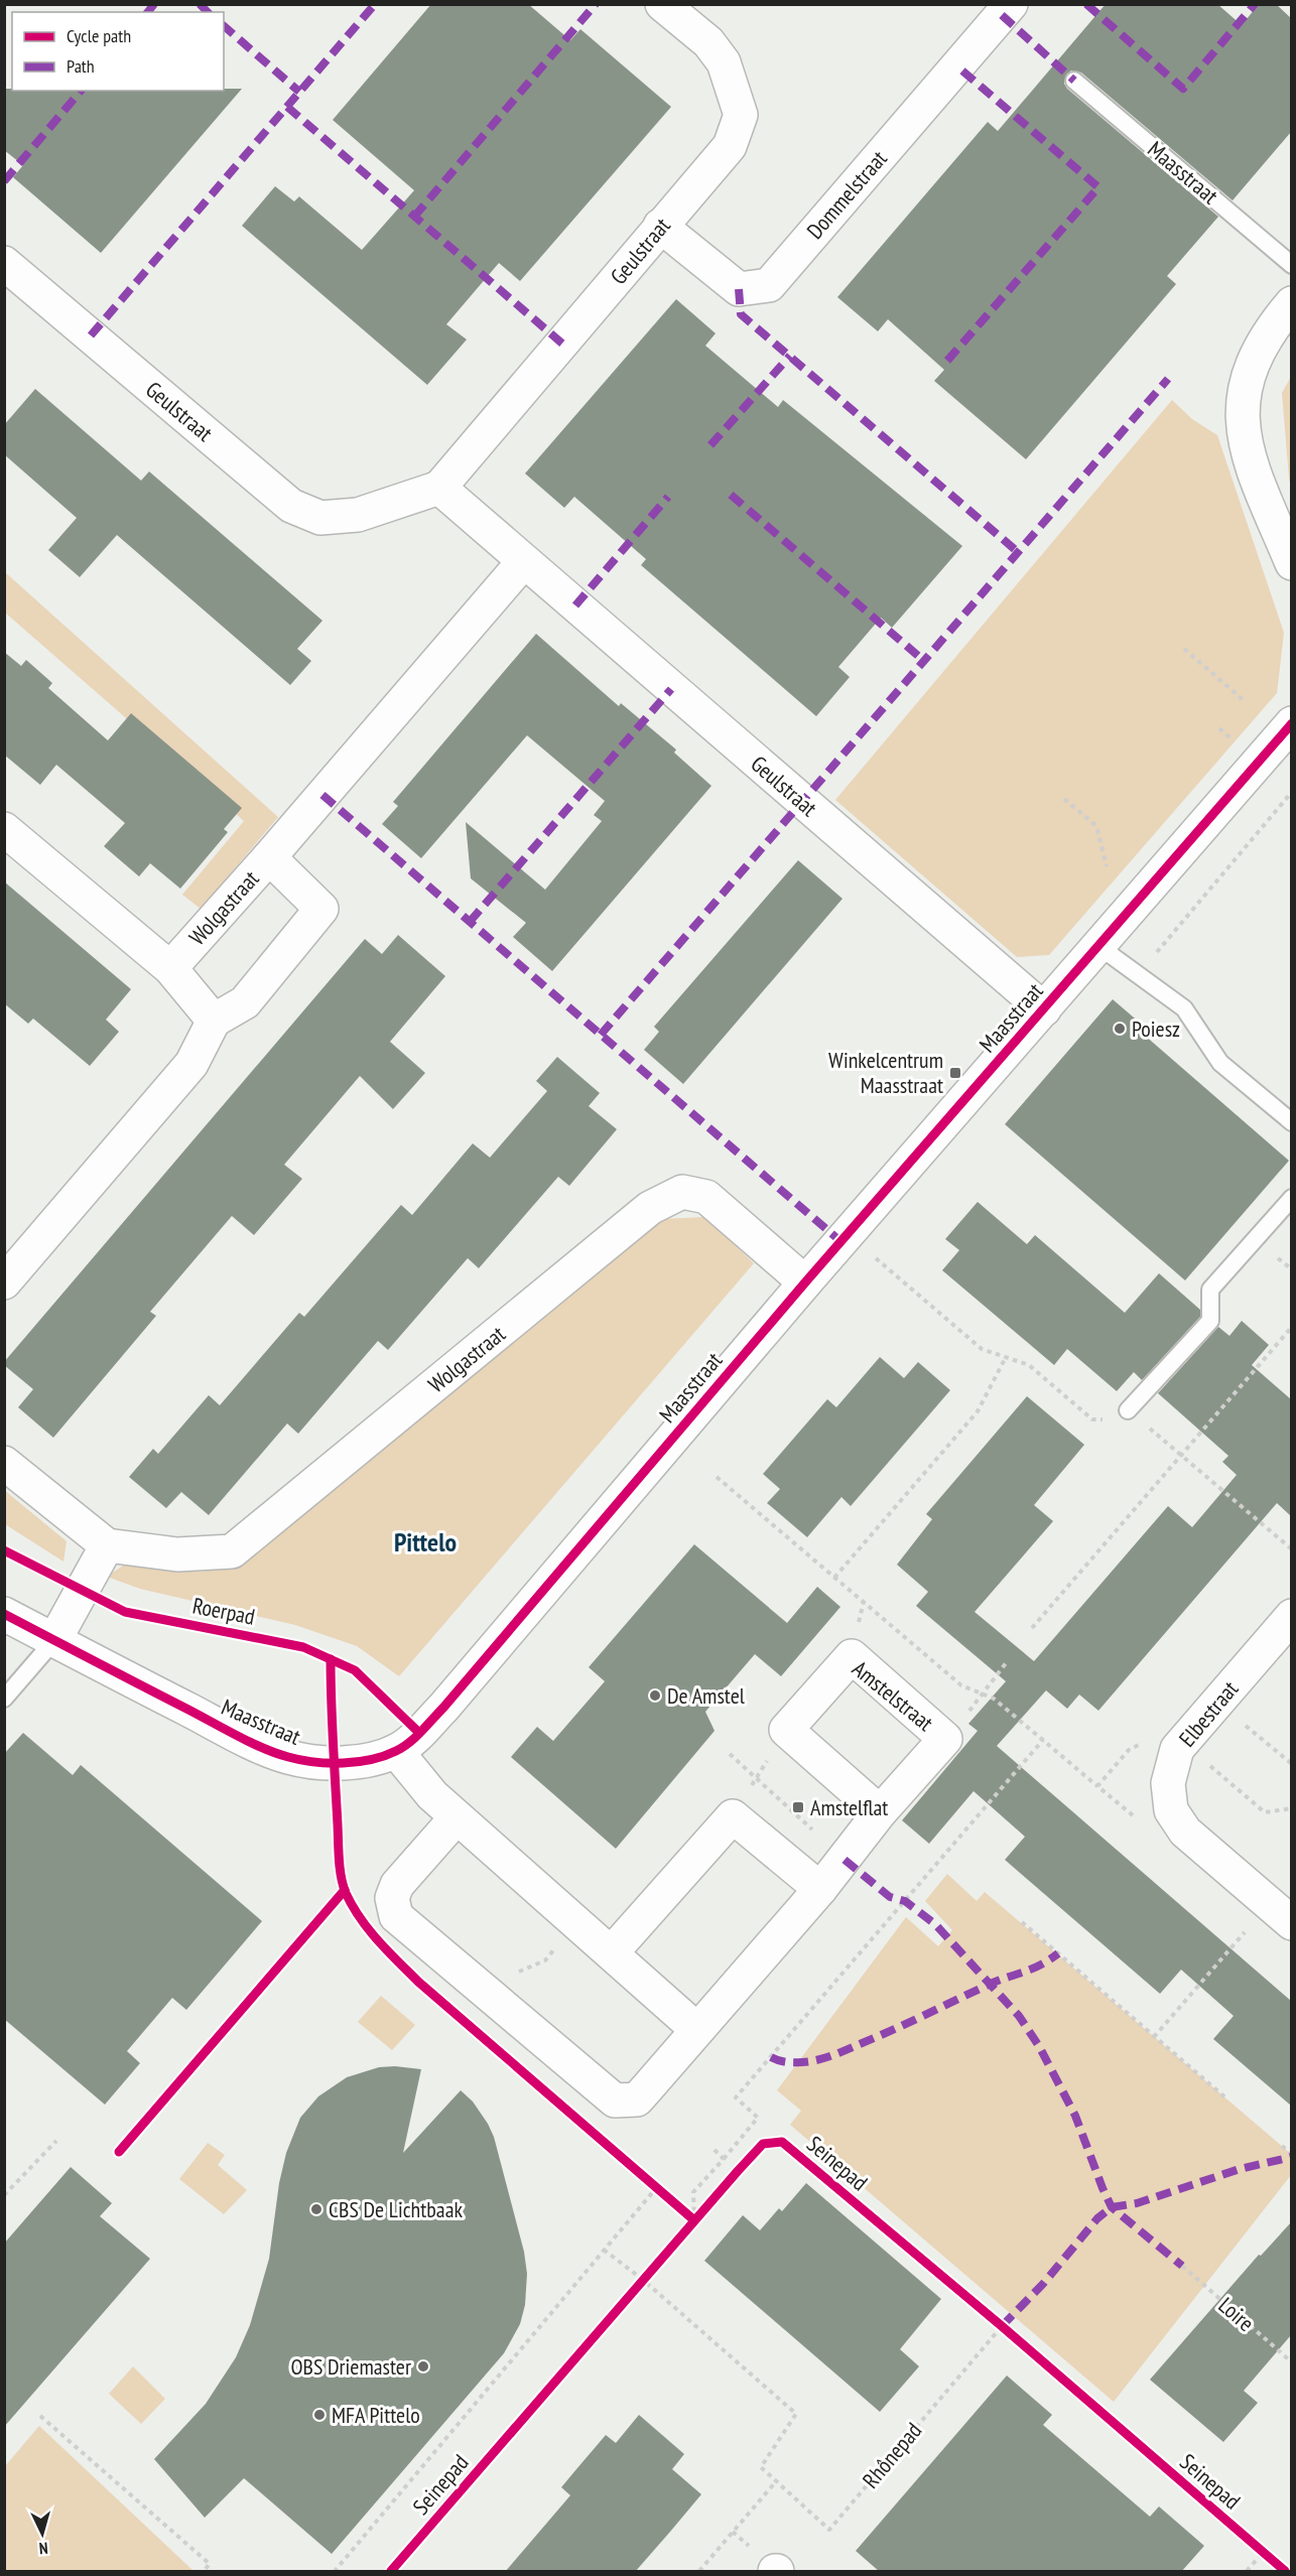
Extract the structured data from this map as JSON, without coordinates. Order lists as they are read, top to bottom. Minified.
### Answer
{"streets":{"street":["Maasstraat","Dommelstraat","Geulstraat","Wolgastraat","Amstelstraat","Elbestraat"],"path":["Loire","Rhônepad"],"cycle path":["Roerpad","Seinepad"]},"crossings":[["Maasstraat","Geulstraat"],["Maasstraat","Wolgastraat"],["Dommelstraat","Geulstraat"]],"districts":["Pittelo"],"places":{"other":["Poiesz","De Amstel","CBS De Lichtbaak","OBS Driemaster","MFA Pittelo"],"transit":["Winkelcentrum Maasstraat","Amstelflat"]},"legend":["Cycle path","Path"],"north":"bottom"}
